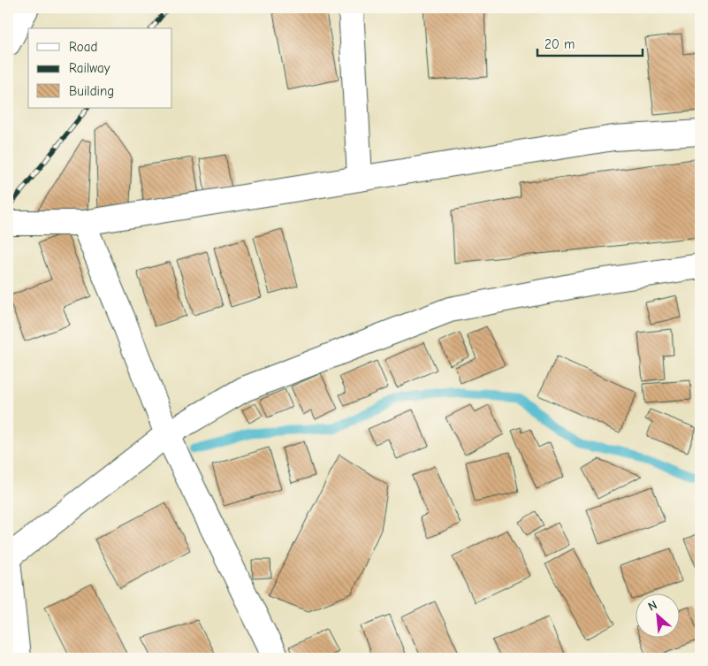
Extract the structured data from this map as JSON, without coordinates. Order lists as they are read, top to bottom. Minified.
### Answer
{"legend":["Road","Railway","Building"],"scale_bar":"20 m","north":"top left"}
